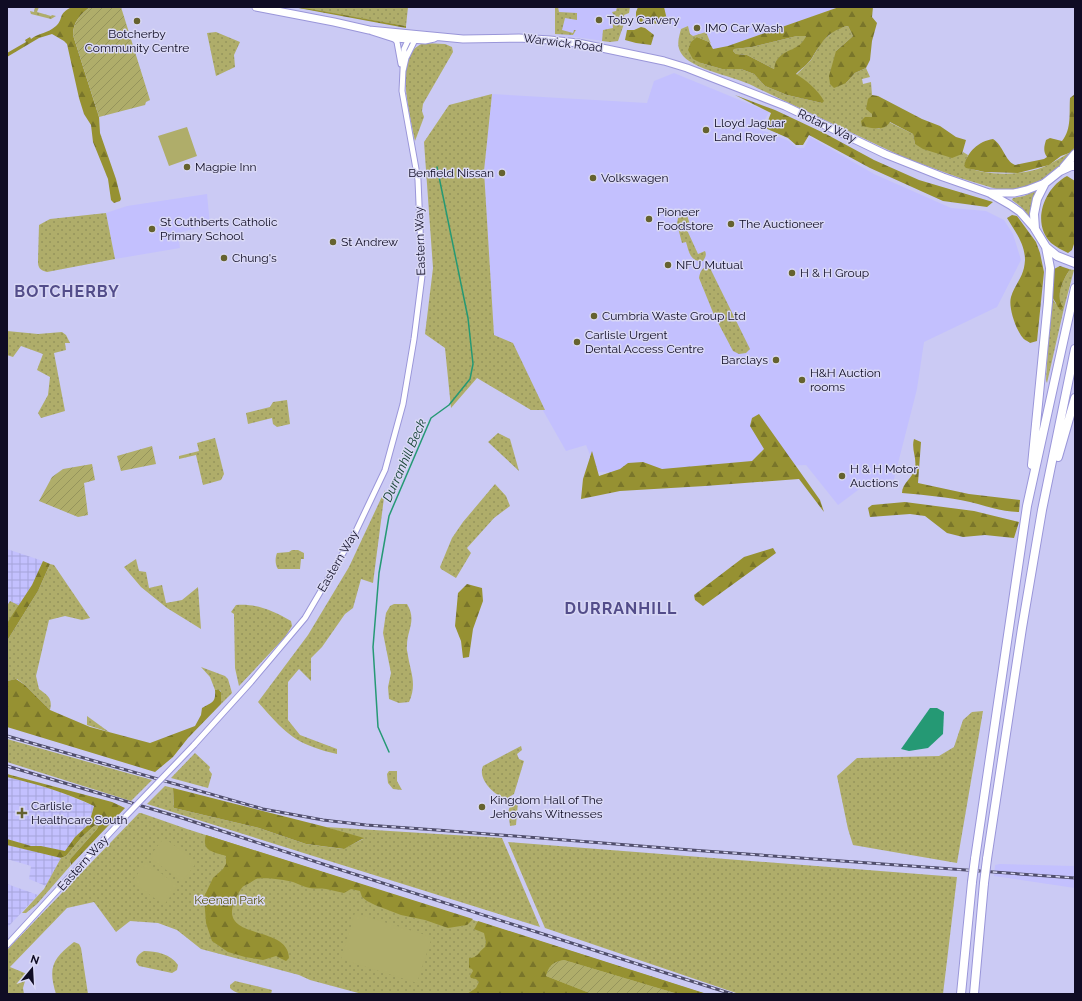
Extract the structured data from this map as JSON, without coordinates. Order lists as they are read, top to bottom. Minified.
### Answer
{"streets":{"main road":["Warwick Road","Rotary Way"],"street":["Eastern Way"]},"crossings":[["Warwick Road","Rotary Way"],["Warwick Road","Eastern Way"]],"districts":["BOTCHERBY","DURRANHILL"],"water":["Durranhill Beck"],"parks":["Keenan Park"],"places":{"other":["Toby Carvery","Botcherby Community Centre","IMO Car Wash","Lloyd Jaguar Land Rover","Magpie Inn","Benfield Nissan","Volkswagen","Pioneer Foodstore","The Auctioneer","St Cuthberts Catholic Primary School","St Andrew","Chung's","NFU Mutual","H & H Group","Cumbria Waste Group Ltd","Carlisle Urgent Dental Access Centre","Barclays","H&H Auction rooms","H & H Motor Auctions","Kingdom Hall of The Jehovahs Witnesses"],"health":["Carlisle Healthcare South"]},"north":"top"}
